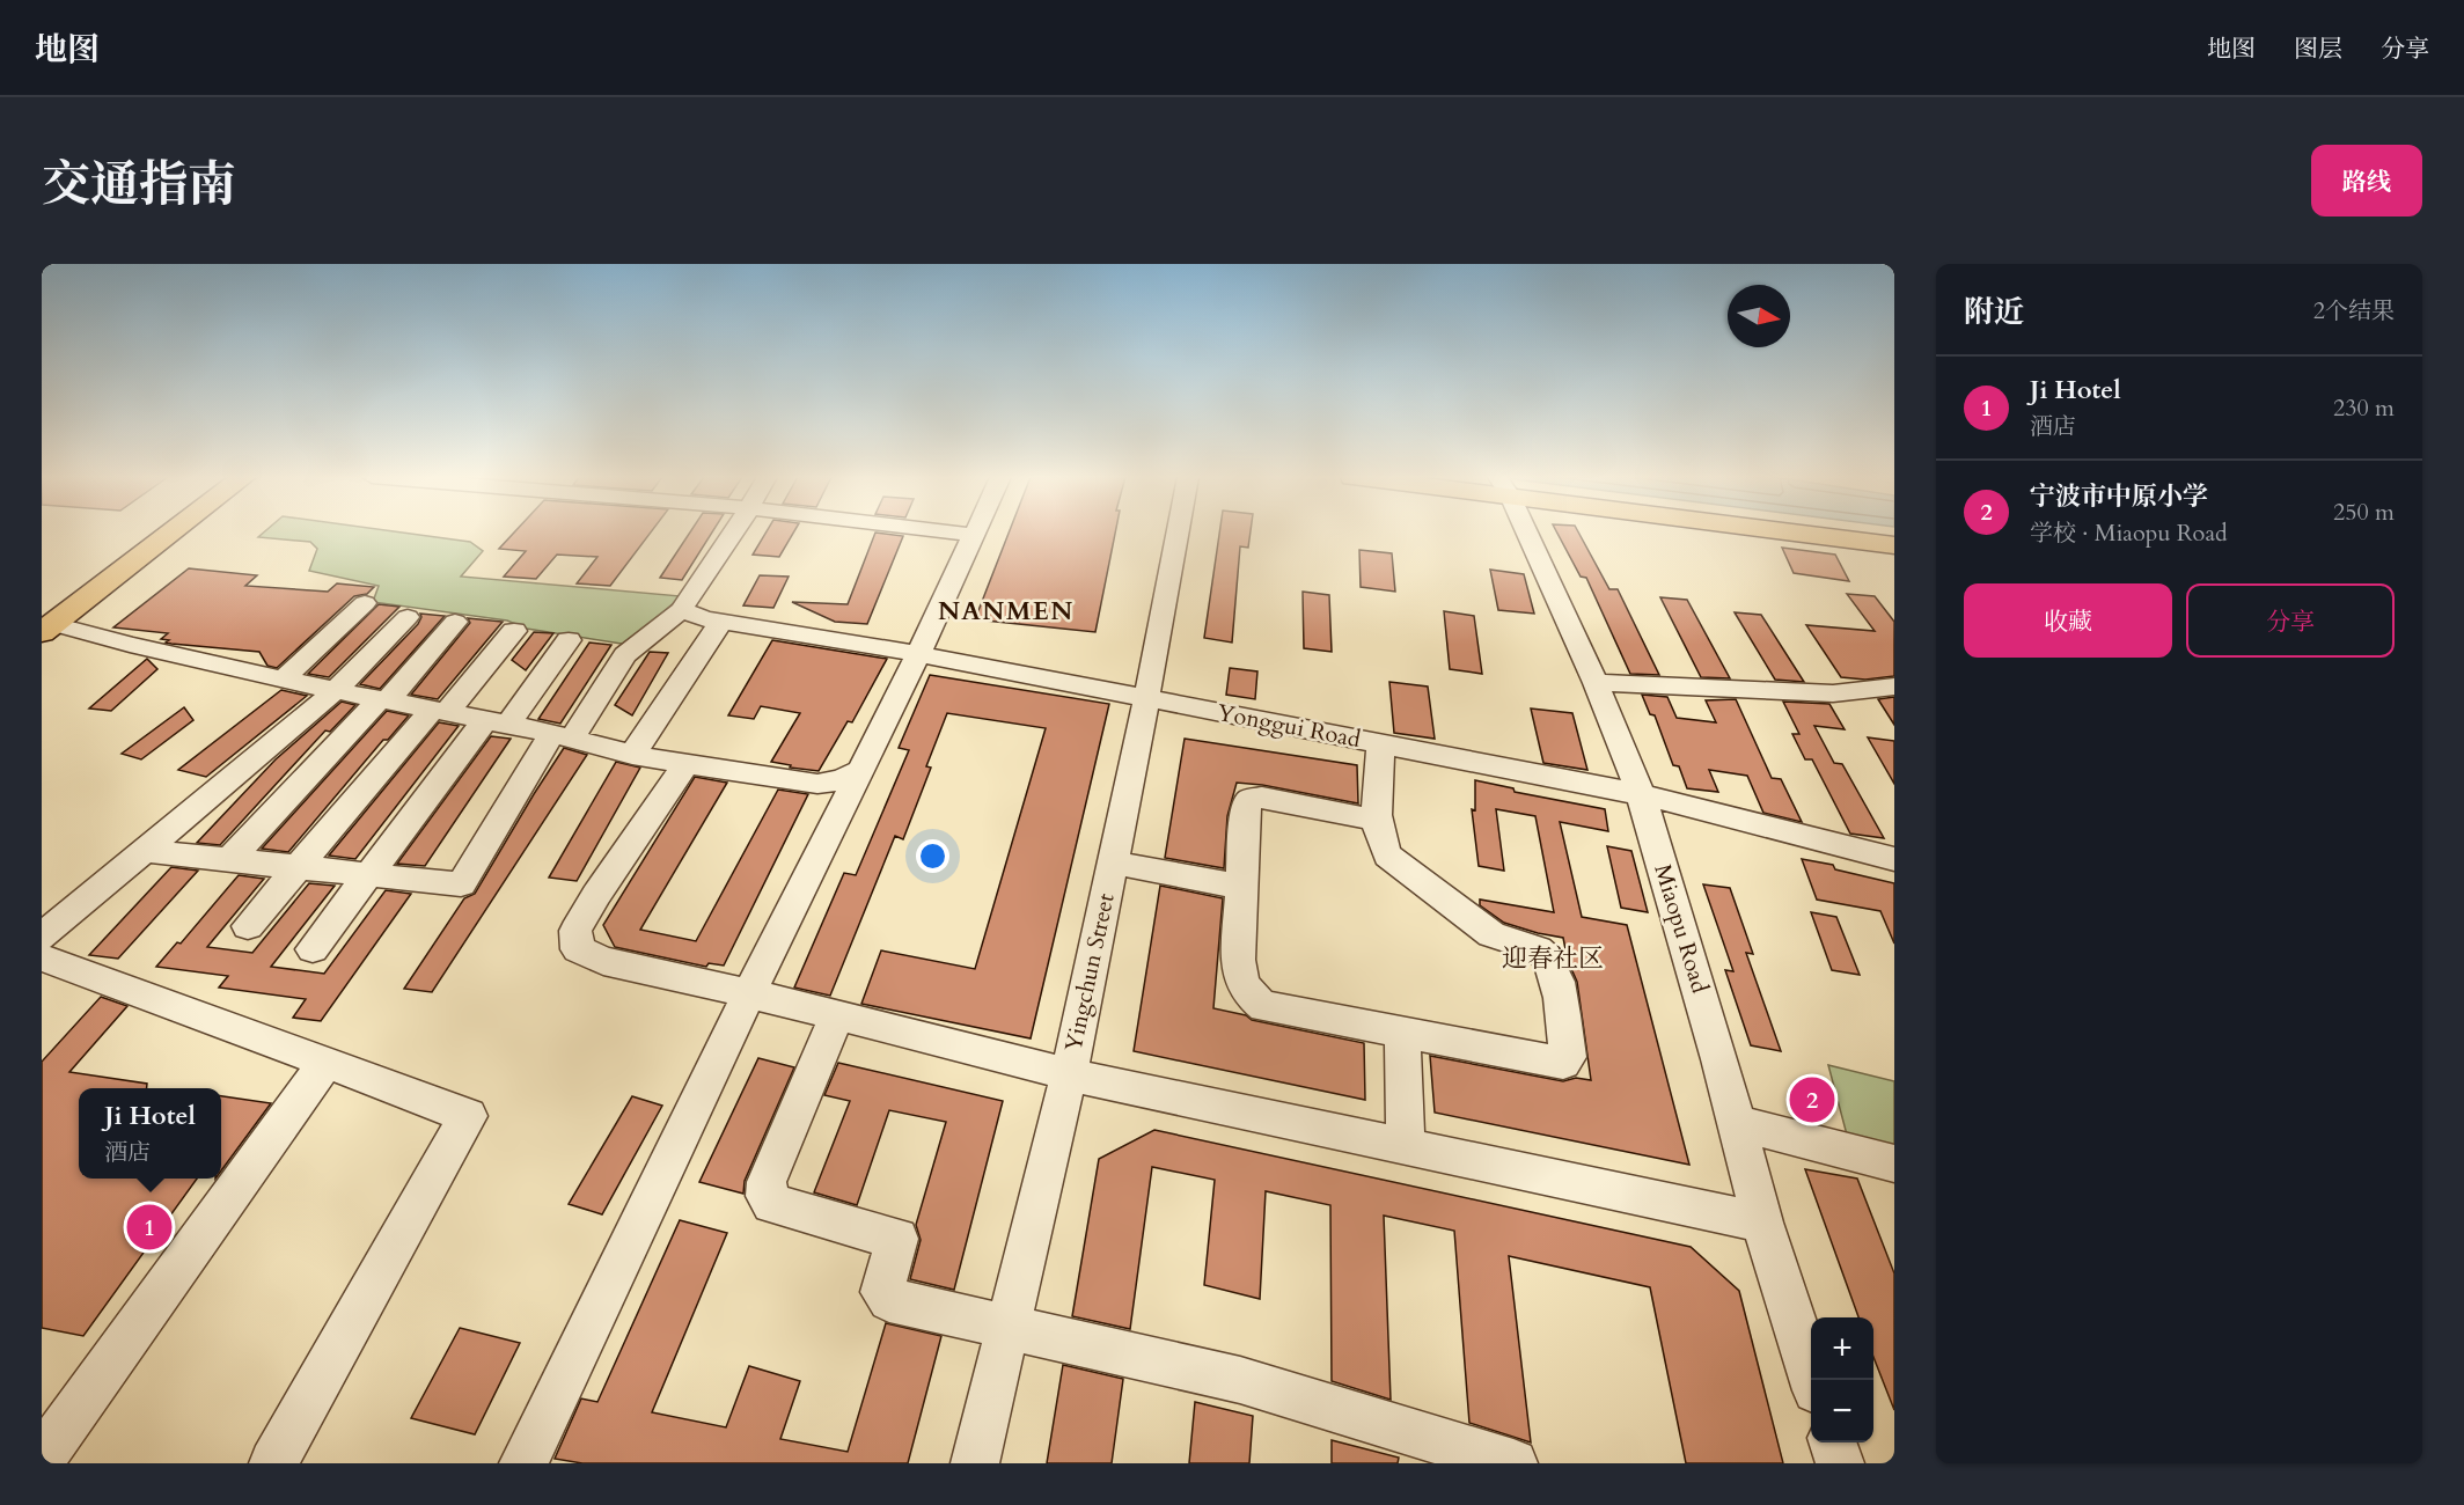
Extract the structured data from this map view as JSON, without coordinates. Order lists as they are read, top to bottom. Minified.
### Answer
{"streets":{"street":["Yonggui Road","Miaopu Road","Yingchun Street"]},"crossings":[["Yonggui Road","Miaopu Road"],["Yonggui Road","Yingchun Street"]],"districts":["NANMEN","迎春社区"],"north":"right","page":{"header":"地图","nav":["地图","图层","分享"],"title":"交通指南","buttons":["路线",["收藏","分享"]],"heading":["附近","2个结果"],"list":[{"mark":"1","name":"Ji Hotel","note":"酒店","value":"230 m"},{"mark":"2","name":"宁波市中原小学","note":"学校 · Miaopu Road","value":"250 m"}],"pins":["2","1"],"popup":["Ji Hotel","酒店"],"map_buttons":["+","−"]}}
